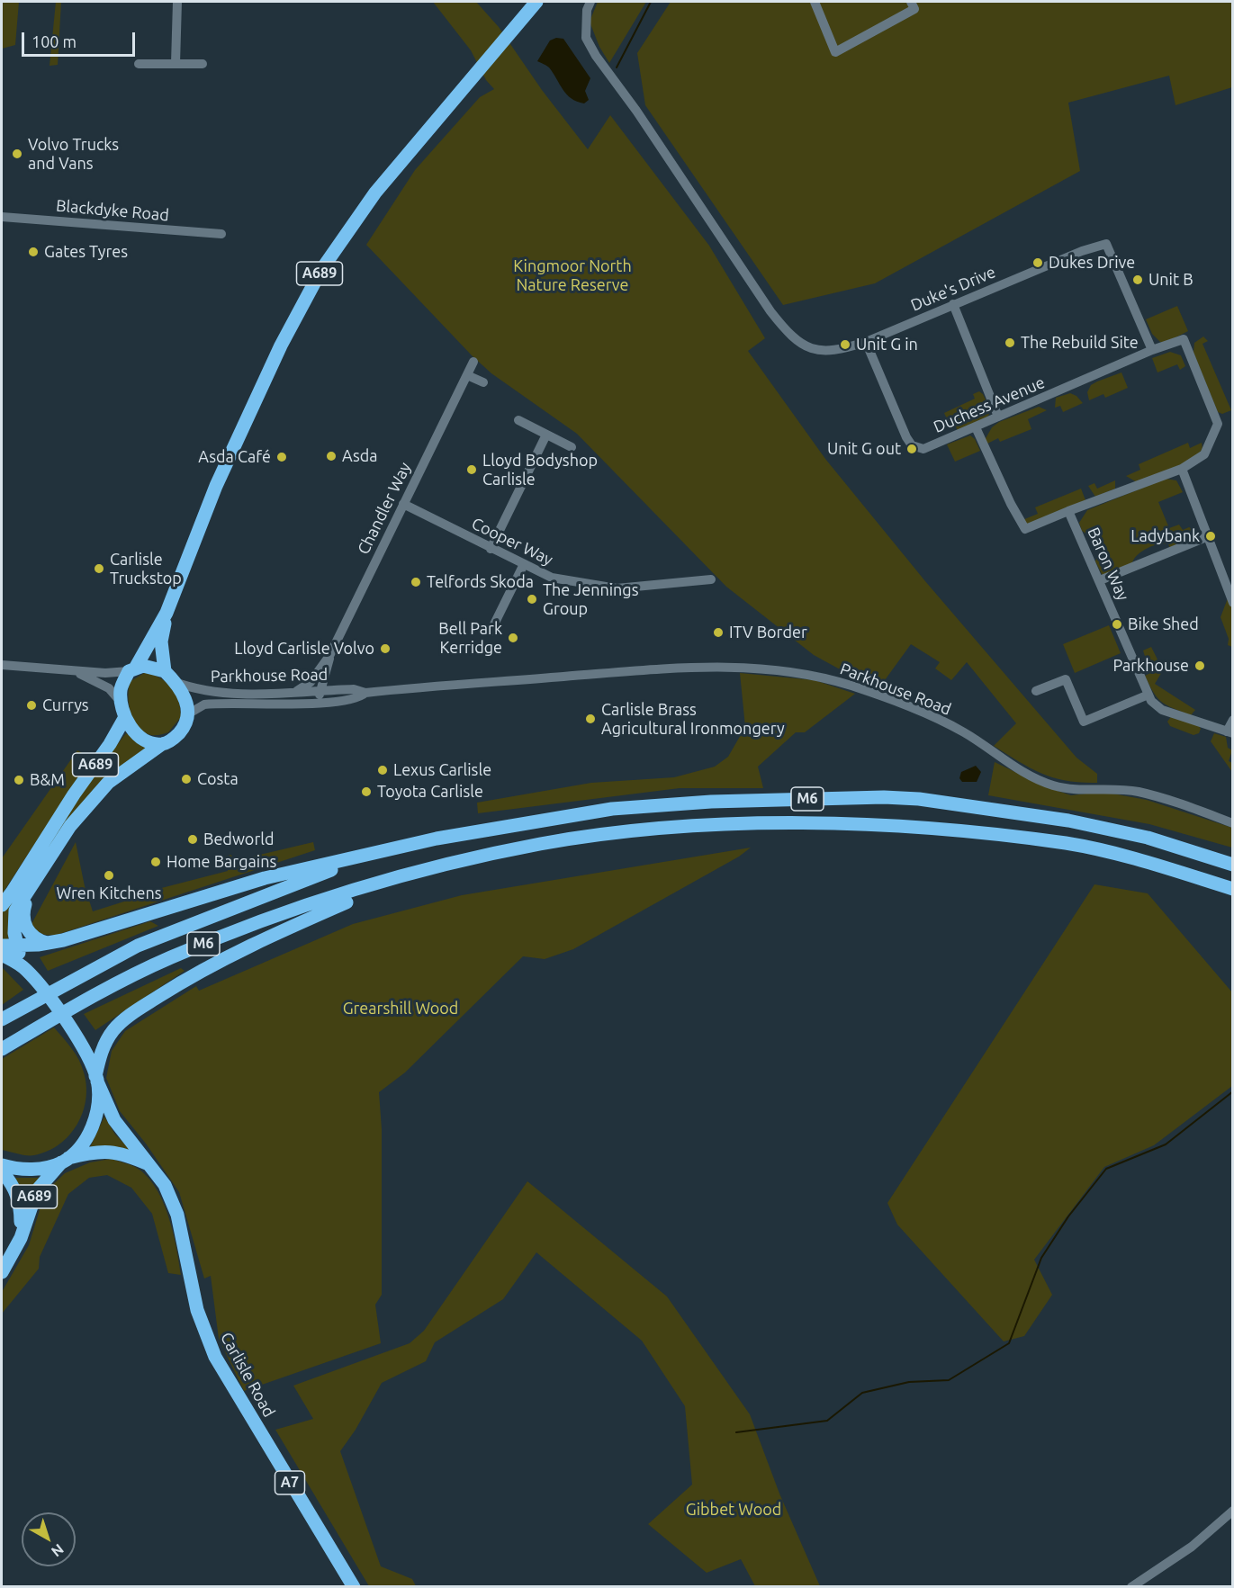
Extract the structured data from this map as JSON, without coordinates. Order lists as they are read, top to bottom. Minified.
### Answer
{"streets":{"highway":["A689","M6","Carlisle Road","A7"],"street":["Blackdyke Road","Duke's Drive","Duchess Avenue","Chandler Way","Cooper Way","Baron Way","Parkhouse Road"]},"crossings":[["A689","Parkhouse Road"],["A689","M6"],["A689","Carlisle Road"],["Duke's Drive","Duchess Avenue"],["Chandler Way","Cooper Way"],["Chandler Way","Parkhouse Road"],["M6","Carlisle Road"]],"parks":["Kingmoor North Nature Reserve","Grearshill Wood","Gibbet Wood"],"places":["Volvo Trucks and Vans","Gates Tyres","Dukes Drive","Unit B","The Rebuild Site","Unit G in","Unit G out","Asda","Asda Café","Lloyd Bodyshop Carlisle","Ladybank","Carlisle Truckstop","Telfords Skoda","The Jennings Group","Bike Shed","ITV Border","Bell Park Kerridge","Lloyd Carlisle Volvo","Parkhouse","Currys","Carlisle Brass Agricultural Ironmongery","Lexus Carlisle","Costa","B&M","Toyota Carlisle","Bedworld","Home Bargains","Wren Kitchens"],"scale_bar":"100 m","north":"bottom right"}
